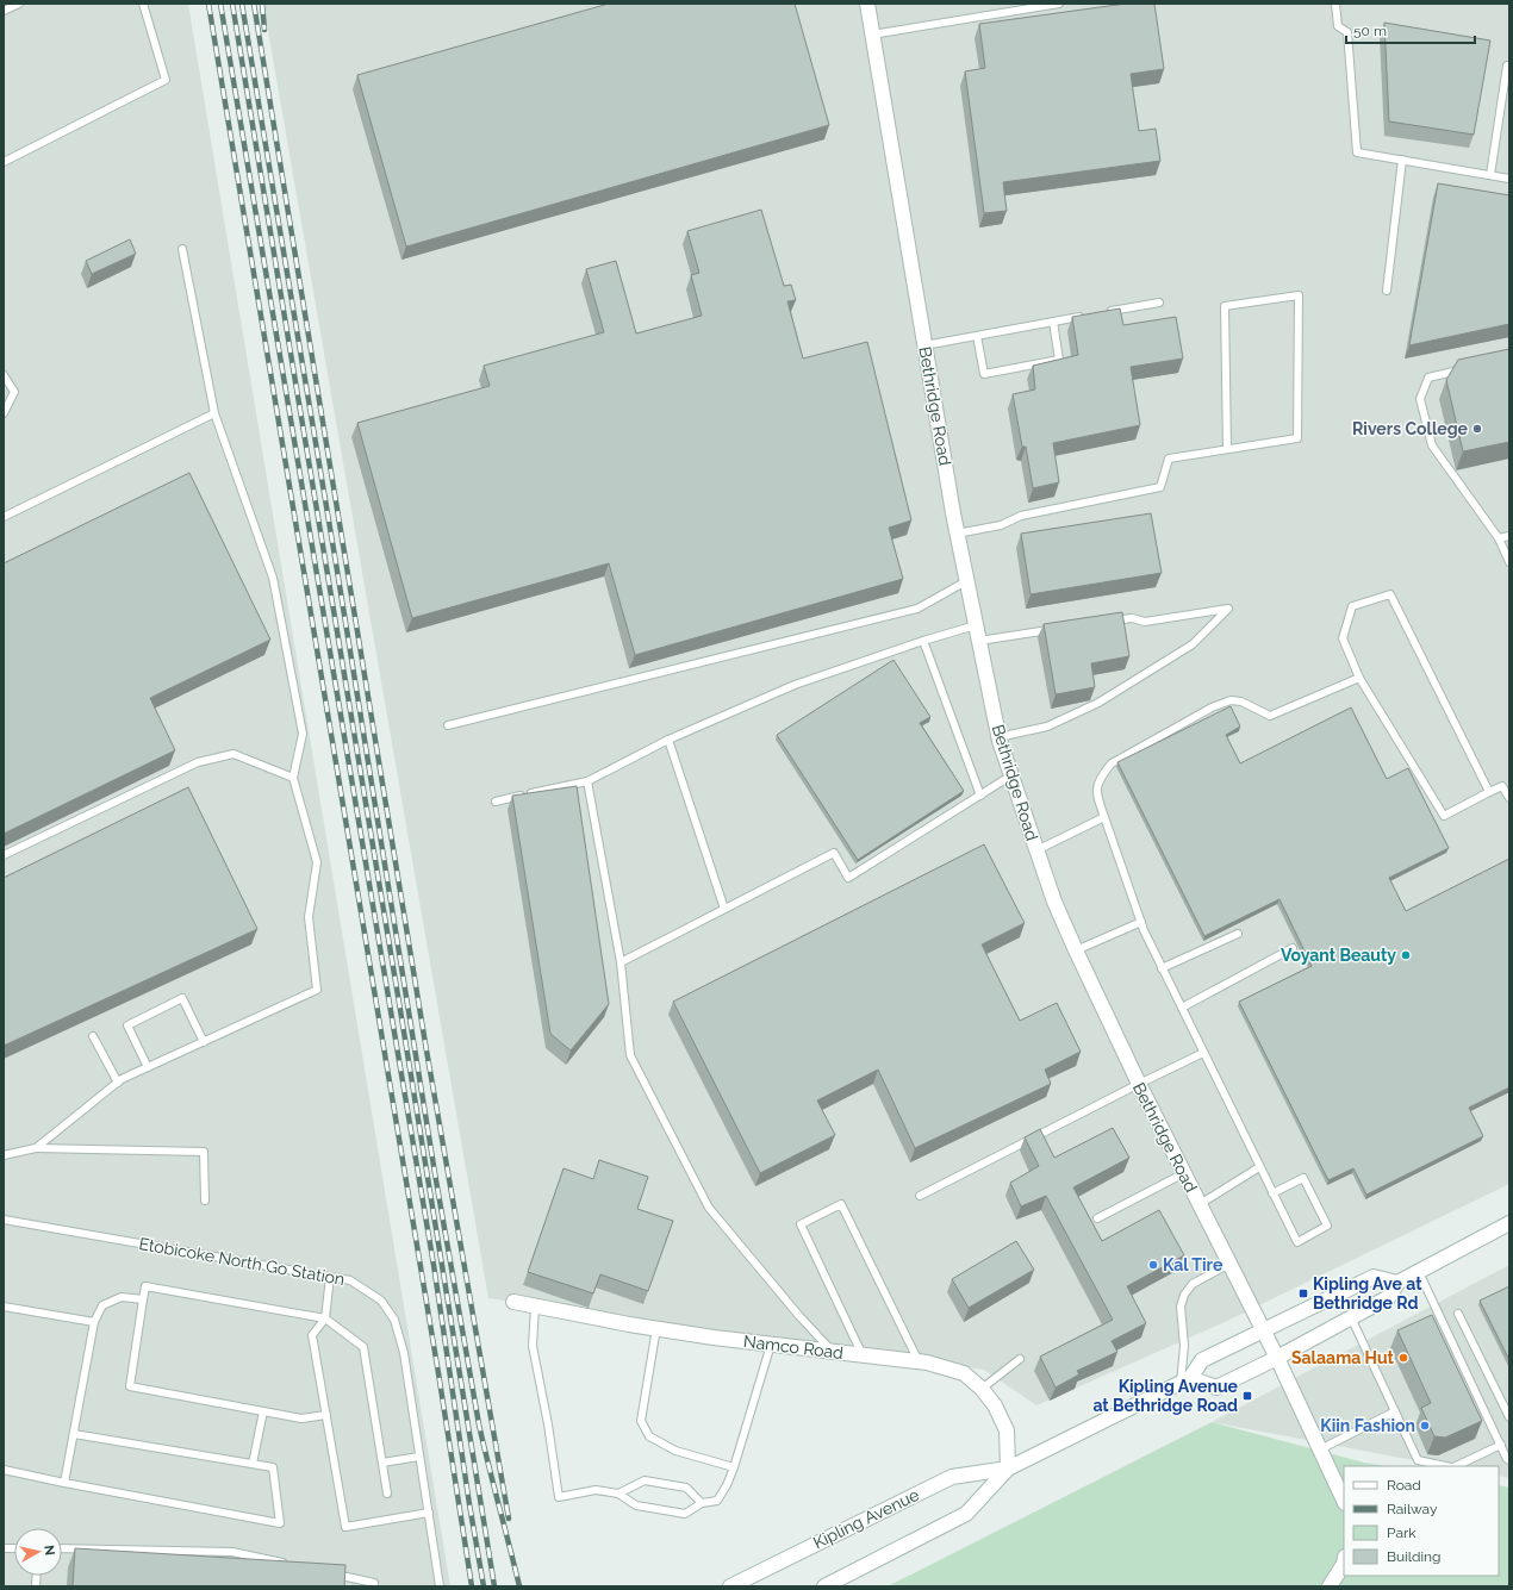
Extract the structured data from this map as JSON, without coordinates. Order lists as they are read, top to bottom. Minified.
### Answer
{"streets":{"street":["Bethridge Road","Namco Road","Kipling Avenue"],"lane":["Etobicoke North Go Station"]},"crossings":[["Bethridge Road","Kipling Avenue"],["Namco Road","Kipling Avenue"]],"places":{"other":["Rivers College","Voyant Beauty","Kal Tire","Salaama Hut","Kiin Fashion"],"transit":["Kipling Ave at Bethridge Rd","Kipling Avenue at Bethridge Road"]},"legend":["Road","Railway","Park","Building"],"scale_bar":"50 m","north":"right"}
